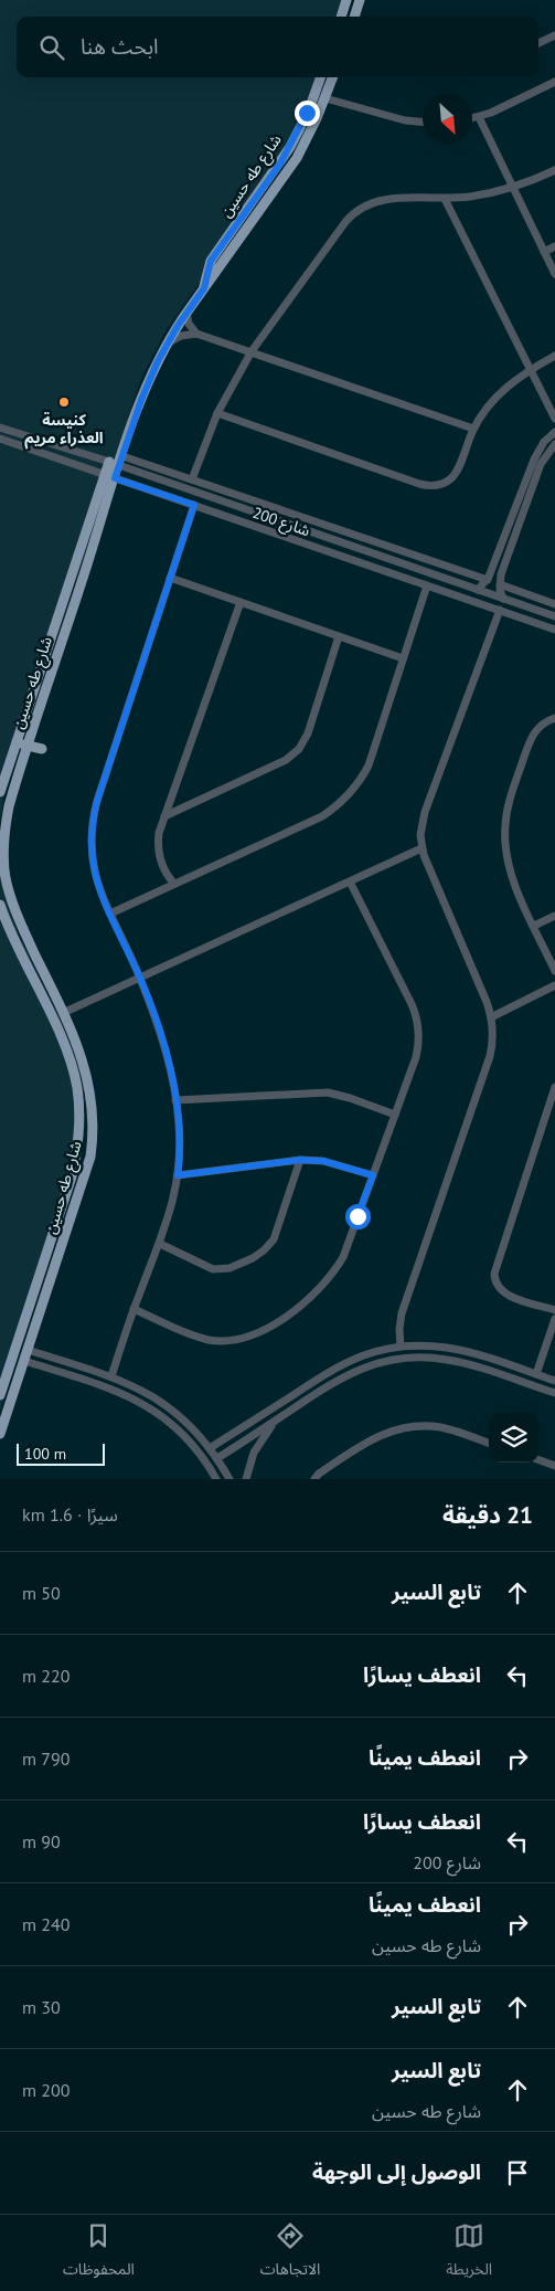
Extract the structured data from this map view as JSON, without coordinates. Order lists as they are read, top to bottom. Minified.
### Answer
{"streets":{"main road":["شارع طه حسين"],"street":["شارع 200"]},"crossings":[["شارع طه حسين","شارع 200"]],"places":["كنيسة العذراء مريم"],"scale_bar":"100 m","north":"bottom right","page":{"search":"ابحث هنا","scale":"100 m","heading":["21 دقيقة","سيرًا · 1.6 km"],"list":[["تابع السير","50 m"],["انعطف يسارًا","220 m"],["انعطف يمينًا","790 m"],["انعطف يسارًا","شارع 200","90 m"],["انعطف يمينًا","شارع طه حسين","240 m"],["تابع السير","30 m"],["تابع السير","شارع طه حسين","200 m"],"الوصول إلى الوجهة"],"nav":["الخريطة","الاتجاهات","المحفوظات"]}}
